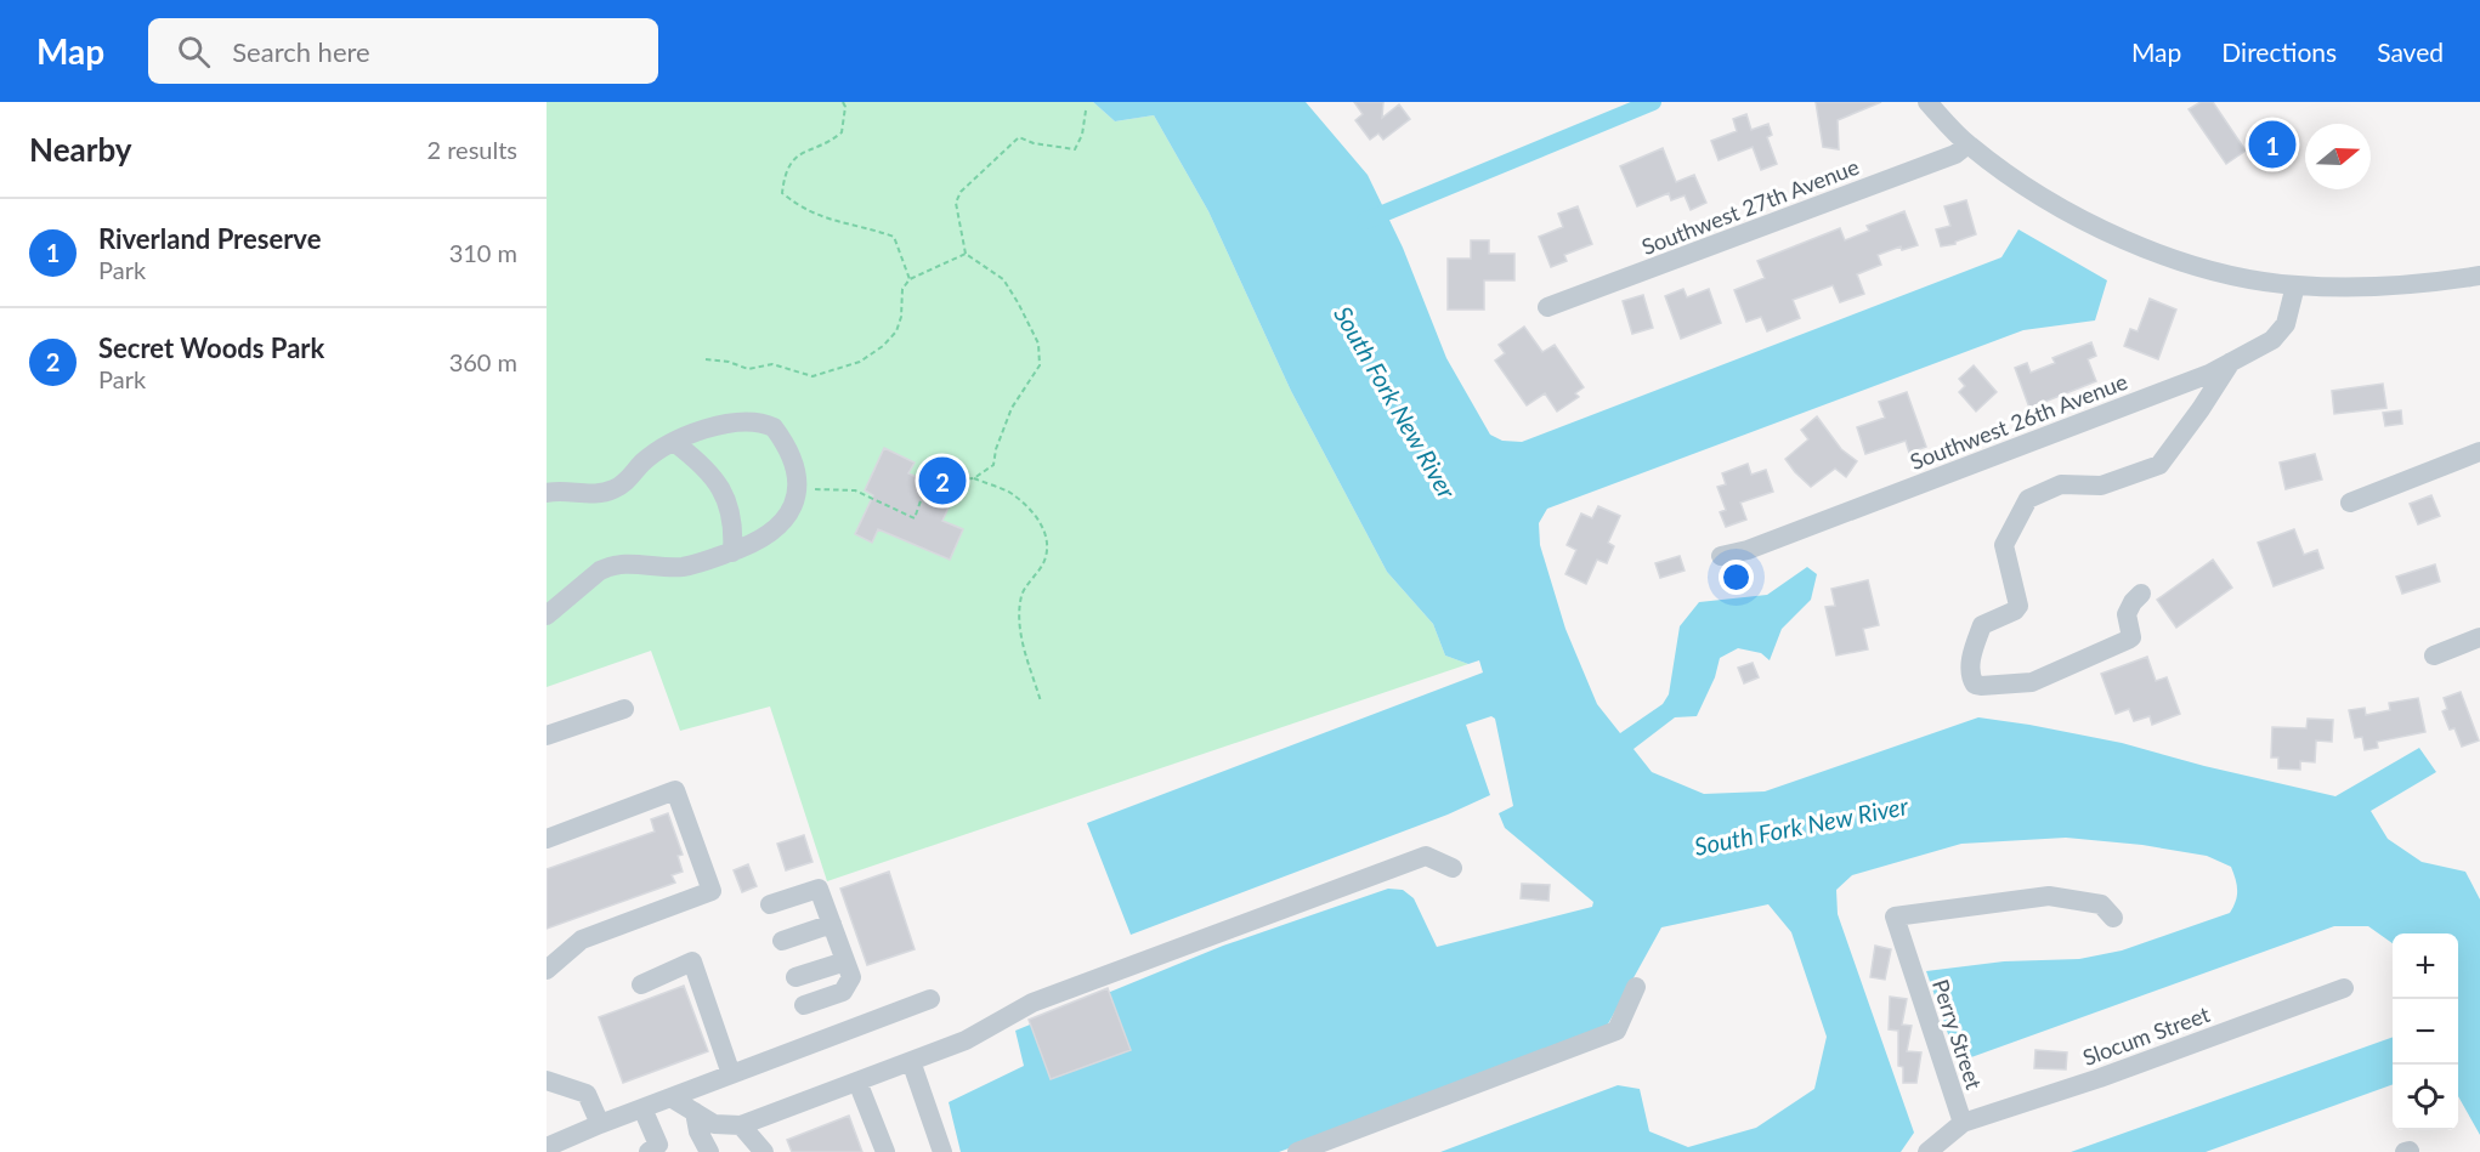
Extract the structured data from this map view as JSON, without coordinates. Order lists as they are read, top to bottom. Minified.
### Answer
{"streets":{"street":["Southwest 27th Avenue","Southwest 26th Avenue","Perry Street","Slocum Street"]},"crossings":[["Perry Street","Slocum Street"]],"water":["South Fork New River"],"north":"right","page":{"header":"Map","search":"Search here","nav":["Map","Directions","Saved"],"heading":["Nearby","2 results"],"pins":["1","2"],"list":[{"mark":"1","name":"Riverland Preserve","note":"Park","value":"310 m"},{"mark":"2","name":"Secret Woods Park","note":"Park","value":"360 m"}],"map_buttons":["+","−"]}}
